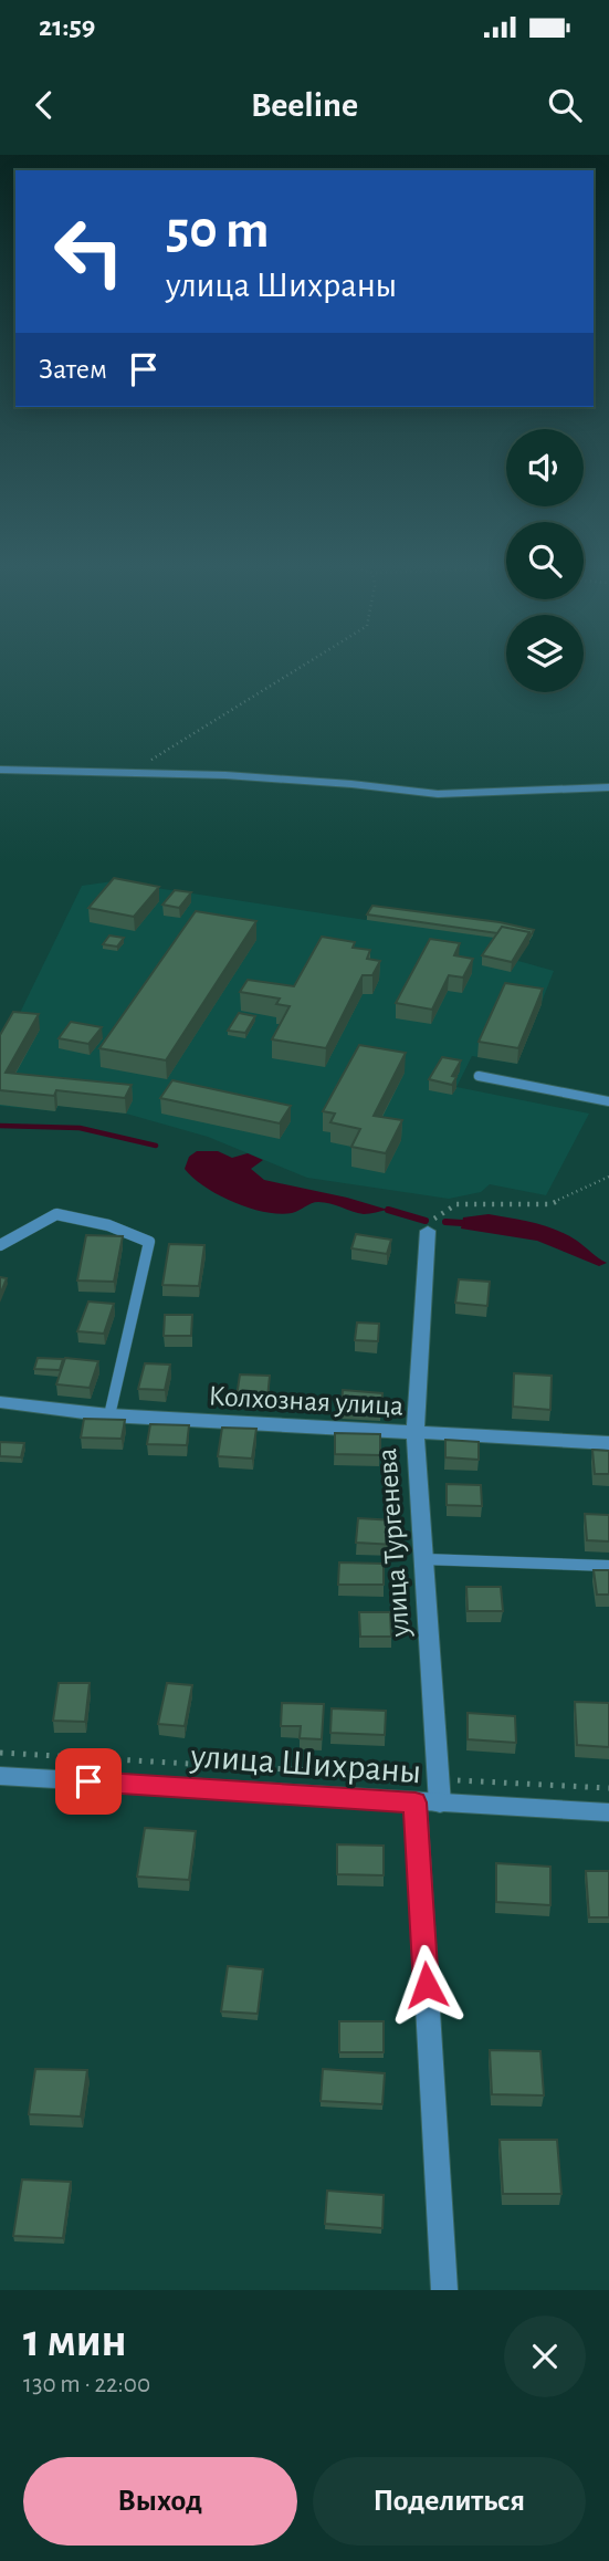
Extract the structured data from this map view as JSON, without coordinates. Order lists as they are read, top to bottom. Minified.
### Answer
{"streets":{"street":["Колхозная улица","улица Тургенева","улица Шихраны"]},"crossings":[["Колхозная улица","улица Тургенева"],["улица Тургенева","улица Шихраны"]],"page":{"status":"21:59","header":"Beeline","turn":["50 m","улица Шихраны"],"then":"Затем","heading":["1 мин","130 m · 22:00"],"buttons":["Выход","Поделиться"]}}
